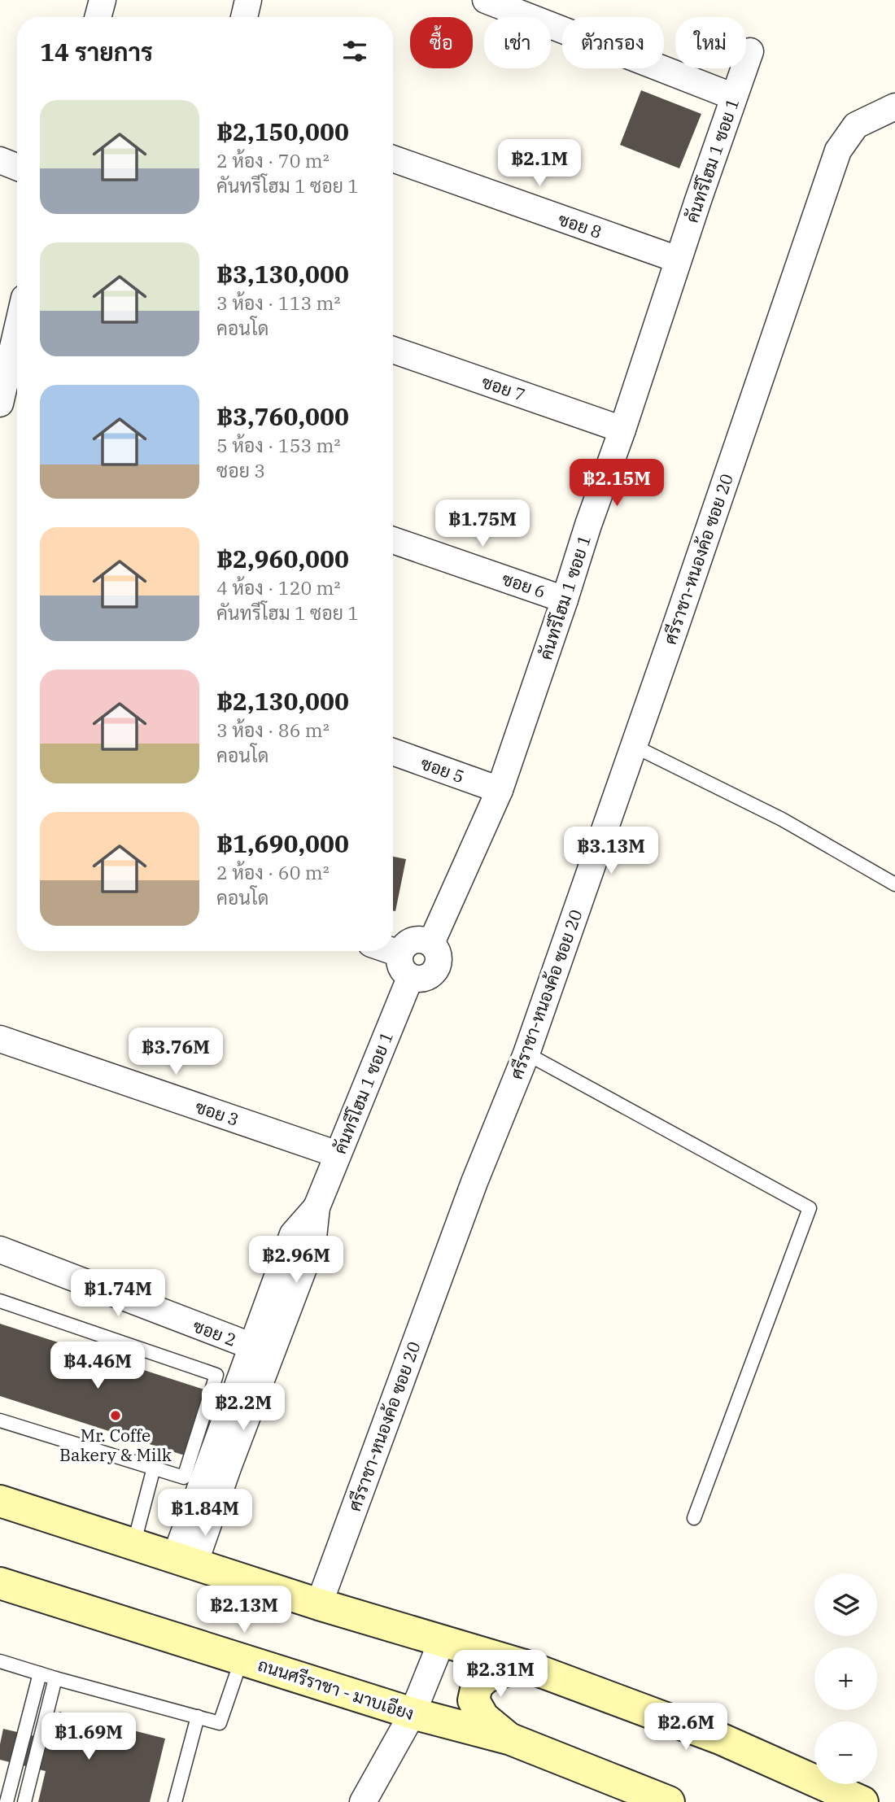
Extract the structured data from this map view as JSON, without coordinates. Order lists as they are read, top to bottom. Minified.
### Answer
{"streets":{"main road":["ถนนศรีราชา - มาบเอียง"],"street":["คันทรีโฮม 1 ซอย 1","ซอย 8","ซอย 7","ศรีราชา-หนองค้อ ซอย 20","ซอย 6","ซอย 5","ซอย 3","ซอย 2"]},"crossings":[["คันทรีโฮม 1 ซอย 1","ซอย 8"],["คันทรีโฮม 1 ซอย 1","ซอย 7"],["คันทรีโฮม 1 ซอย 1","ซอย 6"],["คันทรีโฮม 1 ซอย 1","ซอย 5"],["คันทรีโฮม 1 ซอย 1","ซอย 3"],["คันทรีโฮม 1 ซอย 1","ซอย 2"]],"places":["Mr. Coffe Bakery & Milk"],"page":{"chip":["ซื้อ","เช่า","ตัวกรอง","ใหม่"],"heading":"14 รายการ","list":[{"name":"฿2,150,000","note":"2 ห้อง · 70 m² · คันทรีโฮม 1 ซอย 1"},{"name":"฿3,130,000","note":"3 ห้อง · 113 m² · คอนโด"},{"name":"฿3,760,000","note":"5 ห้อง · 153 m² · ซอย 3"},{"name":"฿2,960,000","note":"4 ห้อง · 120 m² · คันทรีโฮม 1 ซอย 1"},{"name":"฿2,130,000","note":"3 ห้อง · 86 m² · คอนโด"},{"name":"฿1,690,000","note":"2 ห้อง · 60 m² · คอนโด"}],"price":["฿2.1M","฿2.15M","฿1.75M","฿3.13M","฿3.76M","฿2.96M","฿1.74M","฿4.46M","฿2.2M","฿1.84M","฿2.13M","฿2.31M","฿2.6M","฿1.69M"],"map_buttons":["+","−"]}}
